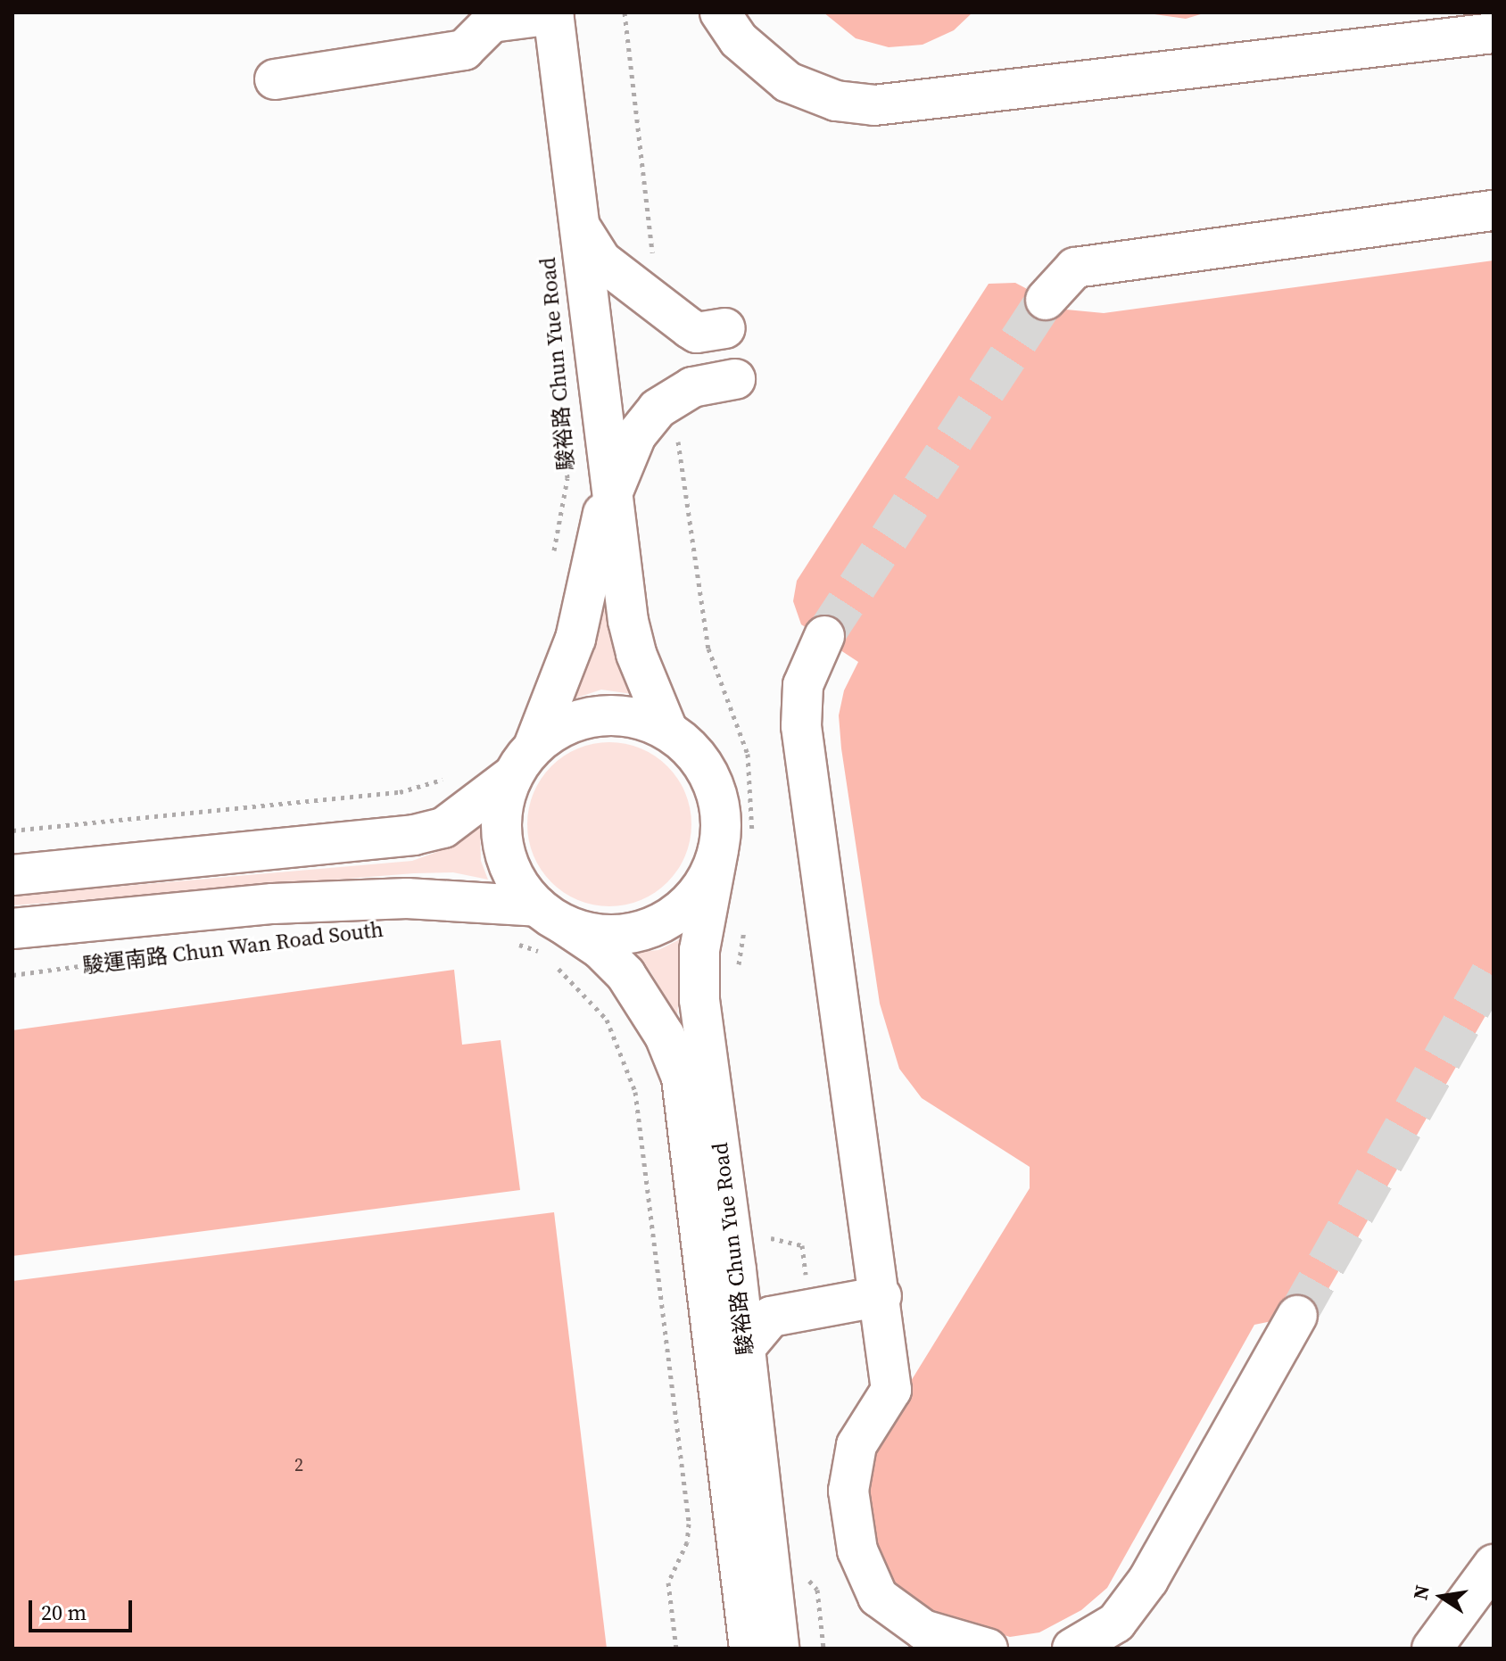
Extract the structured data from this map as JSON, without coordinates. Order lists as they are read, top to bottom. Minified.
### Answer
{"streets":{"street":["駿裕路 Chun Yue Road","駿運南路 Chun Wan Road South"]},"crossings":[["駿裕路 Chun Yue Road","駿運南路 Chun Wan Road South"]],"house_numbers":["2"],"scale_bar":"20 m","north":"left"}
